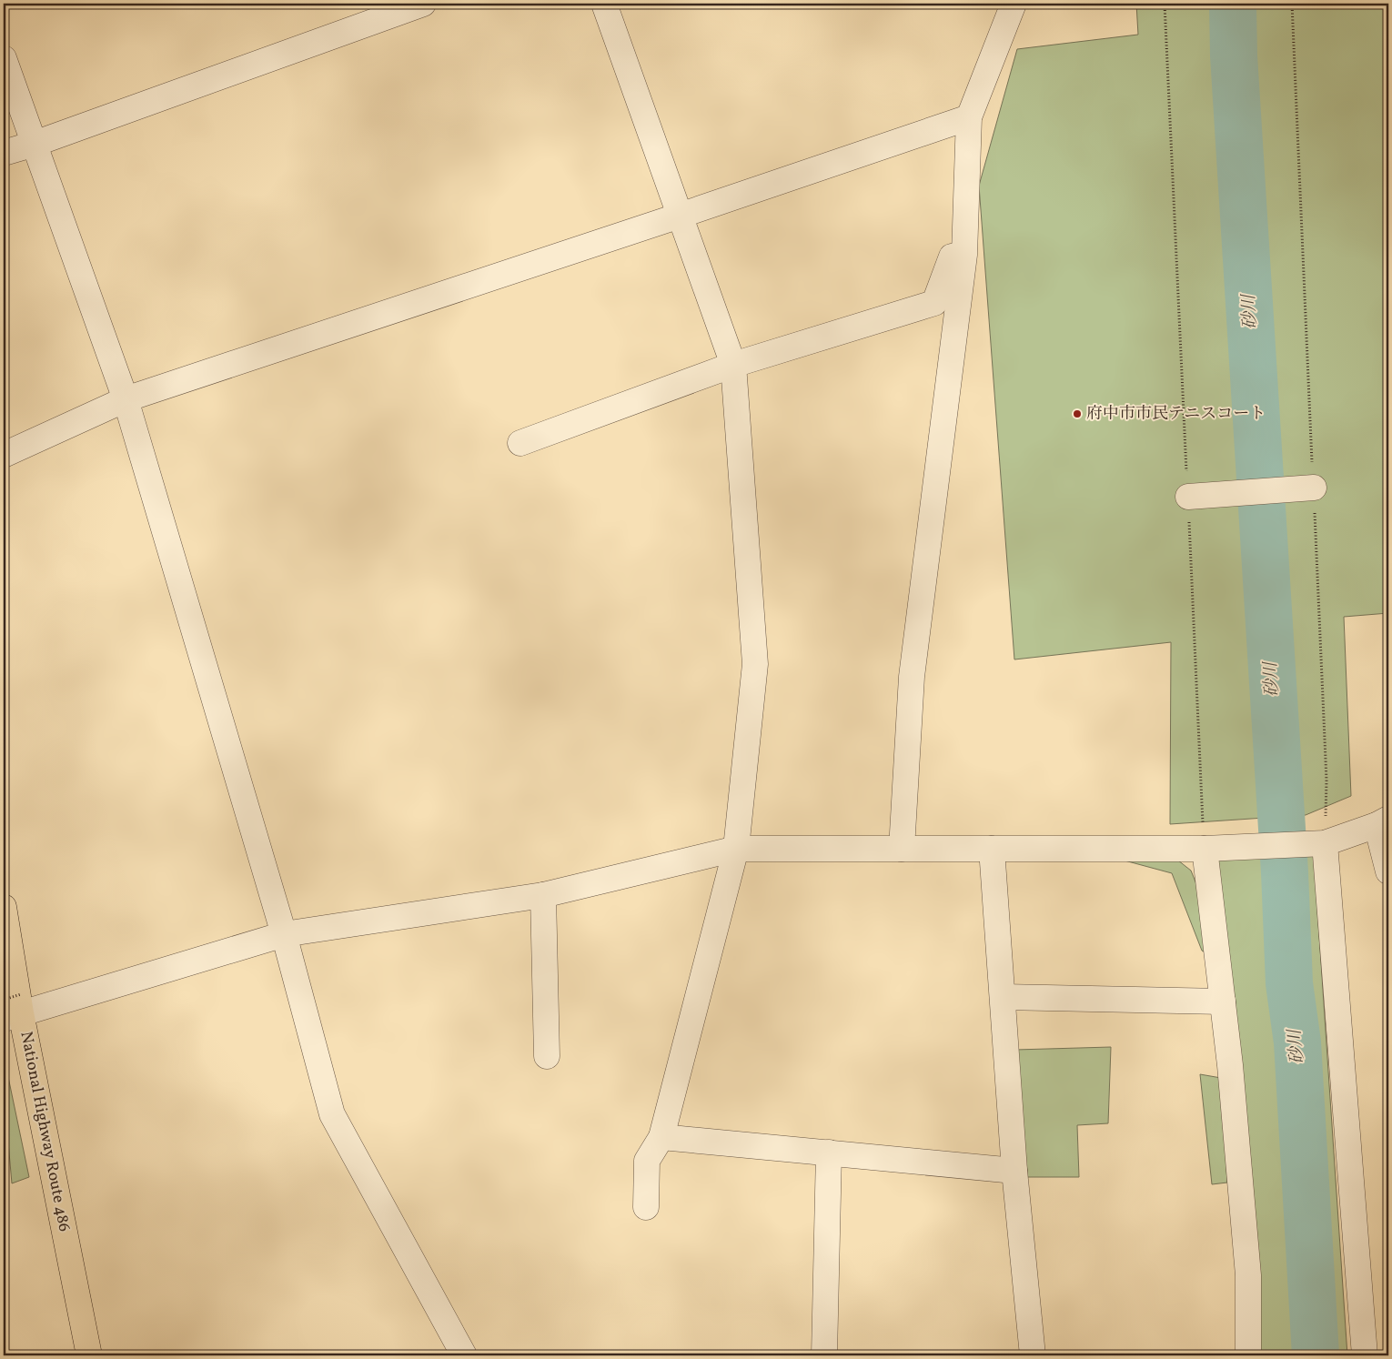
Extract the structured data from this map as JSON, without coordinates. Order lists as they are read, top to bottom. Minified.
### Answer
{"streets":{"highway":["National Highway Route 486"]},"water":["砂川"],"places":["府中市市民テニスコート"]}
